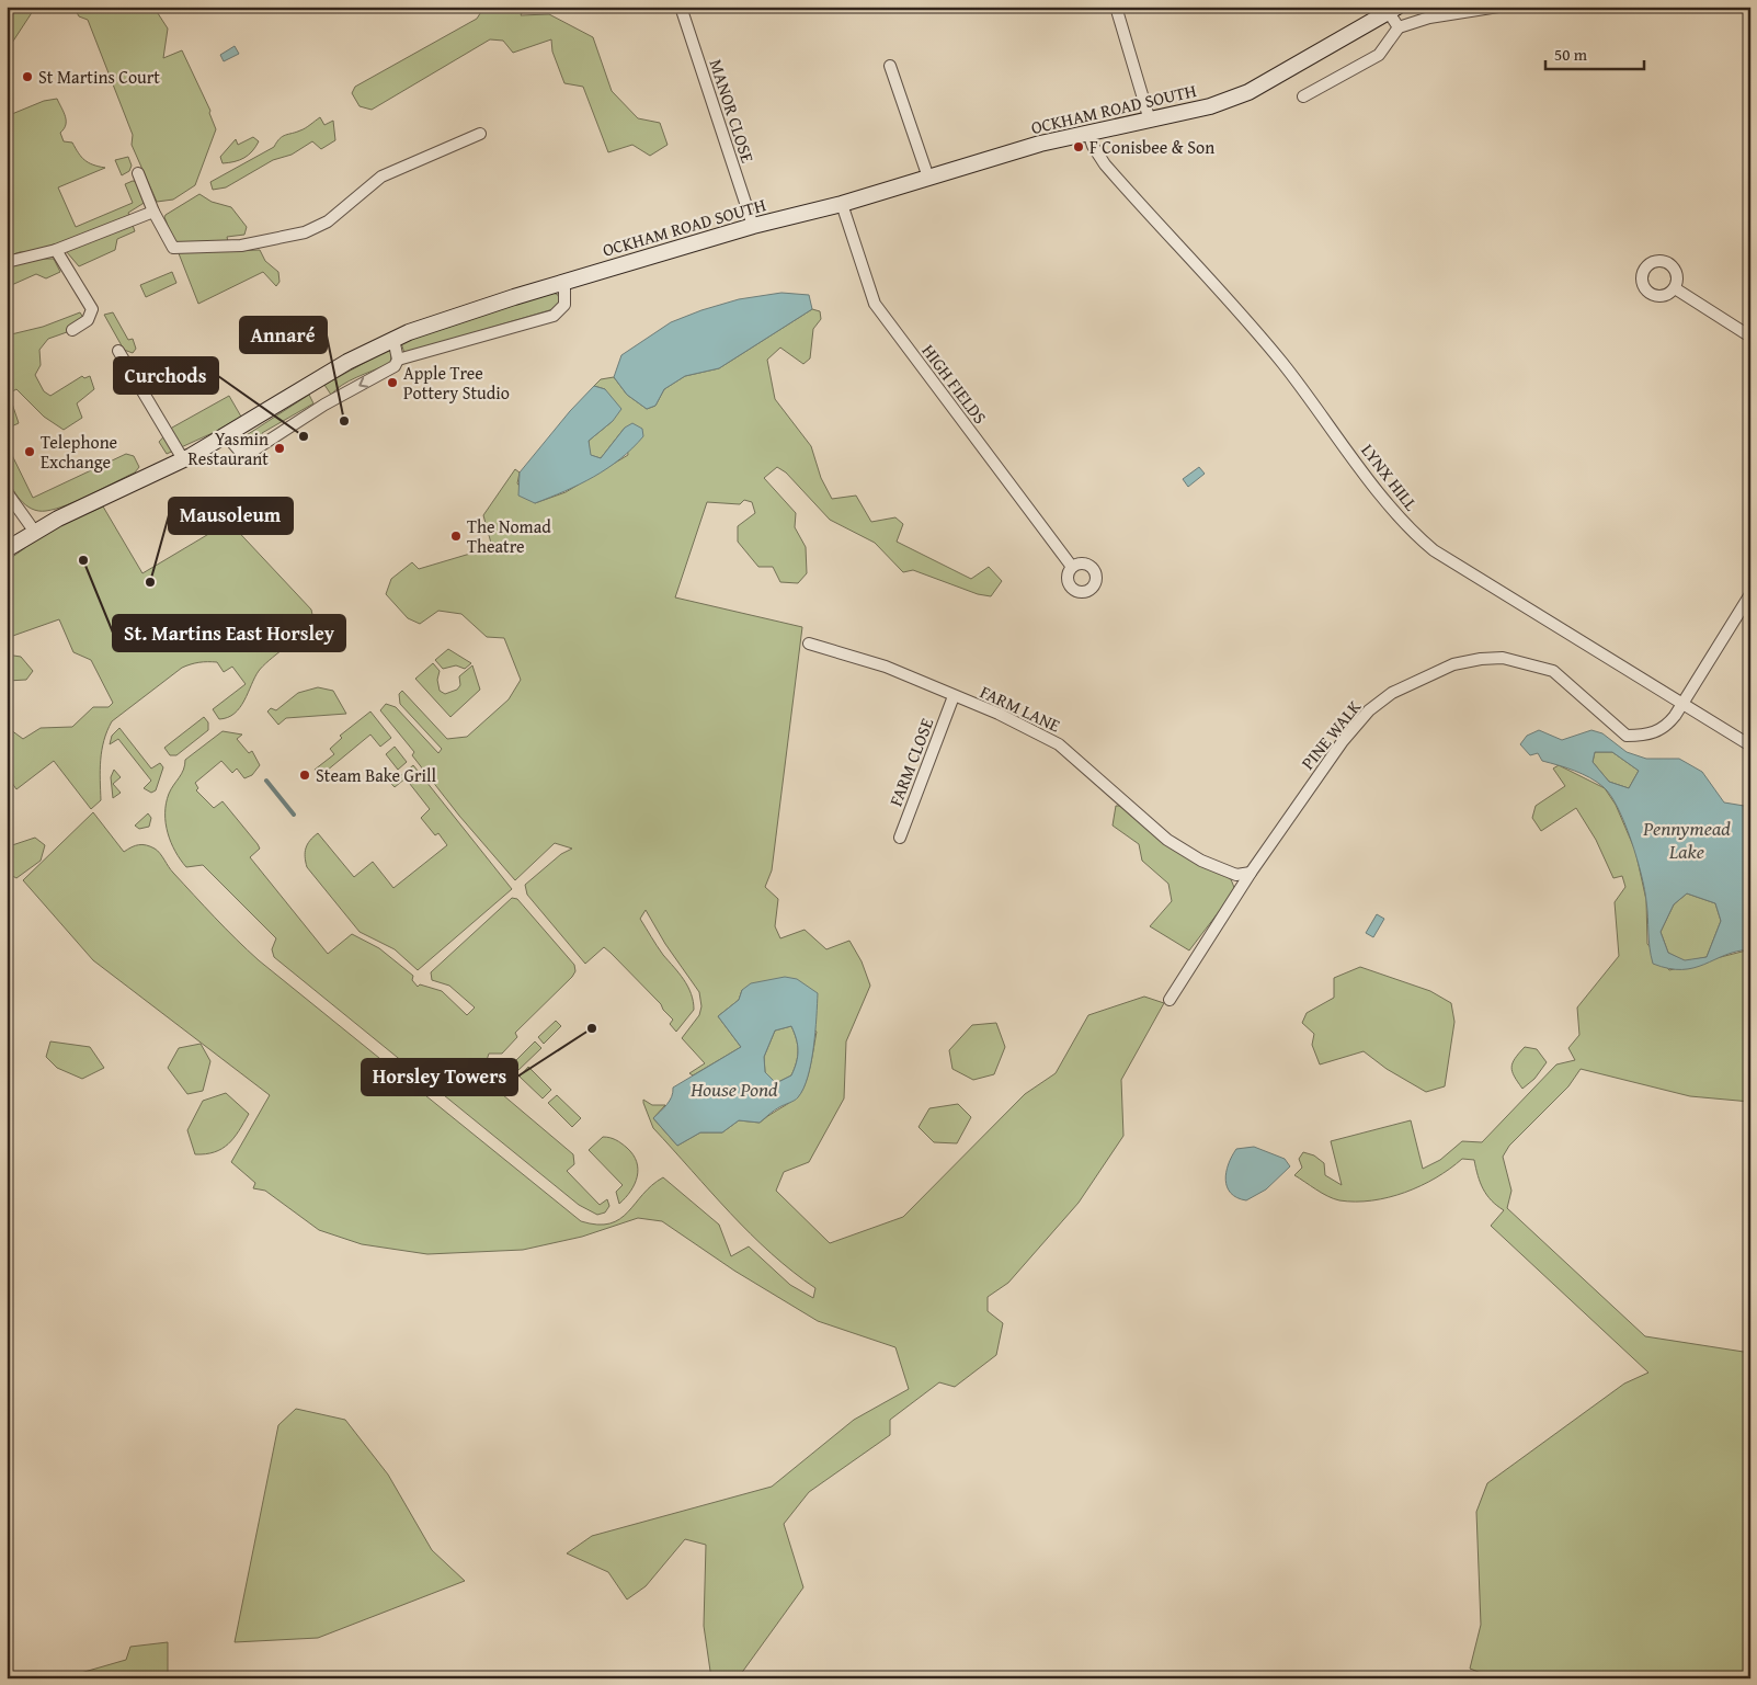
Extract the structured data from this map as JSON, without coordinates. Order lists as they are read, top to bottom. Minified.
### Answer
{"streets":{"main road":["OCKHAM ROAD SOUTH"],"street":["MANOR CLOSE","HIGH FIELDS","LYNX HILL","FARM LANE","PINE WALK","FARM CLOSE"]},"crossings":[["OCKHAM ROAD SOUTH","MANOR CLOSE"],["OCKHAM ROAD SOUTH","HIGH FIELDS"],["OCKHAM ROAD SOUTH","LYNX HILL"],["LYNX HILL","PINE WALK"],["FARM LANE","PINE WALK"],["FARM LANE","FARM CLOSE"]],"water":["Pennymead Lake","House Pond"],"places":["St Martins Court","F Conisbee & Son","Apple Tree Pottery Studio","Annaré","Curchods","Yasmin Restaurant","Telephone Exchange","The Nomad Theatre","St. Martins East Horsley","Mausoleum","Steam Bake Grill","Horsley Towers"],"scale_bar":"50 m"}
